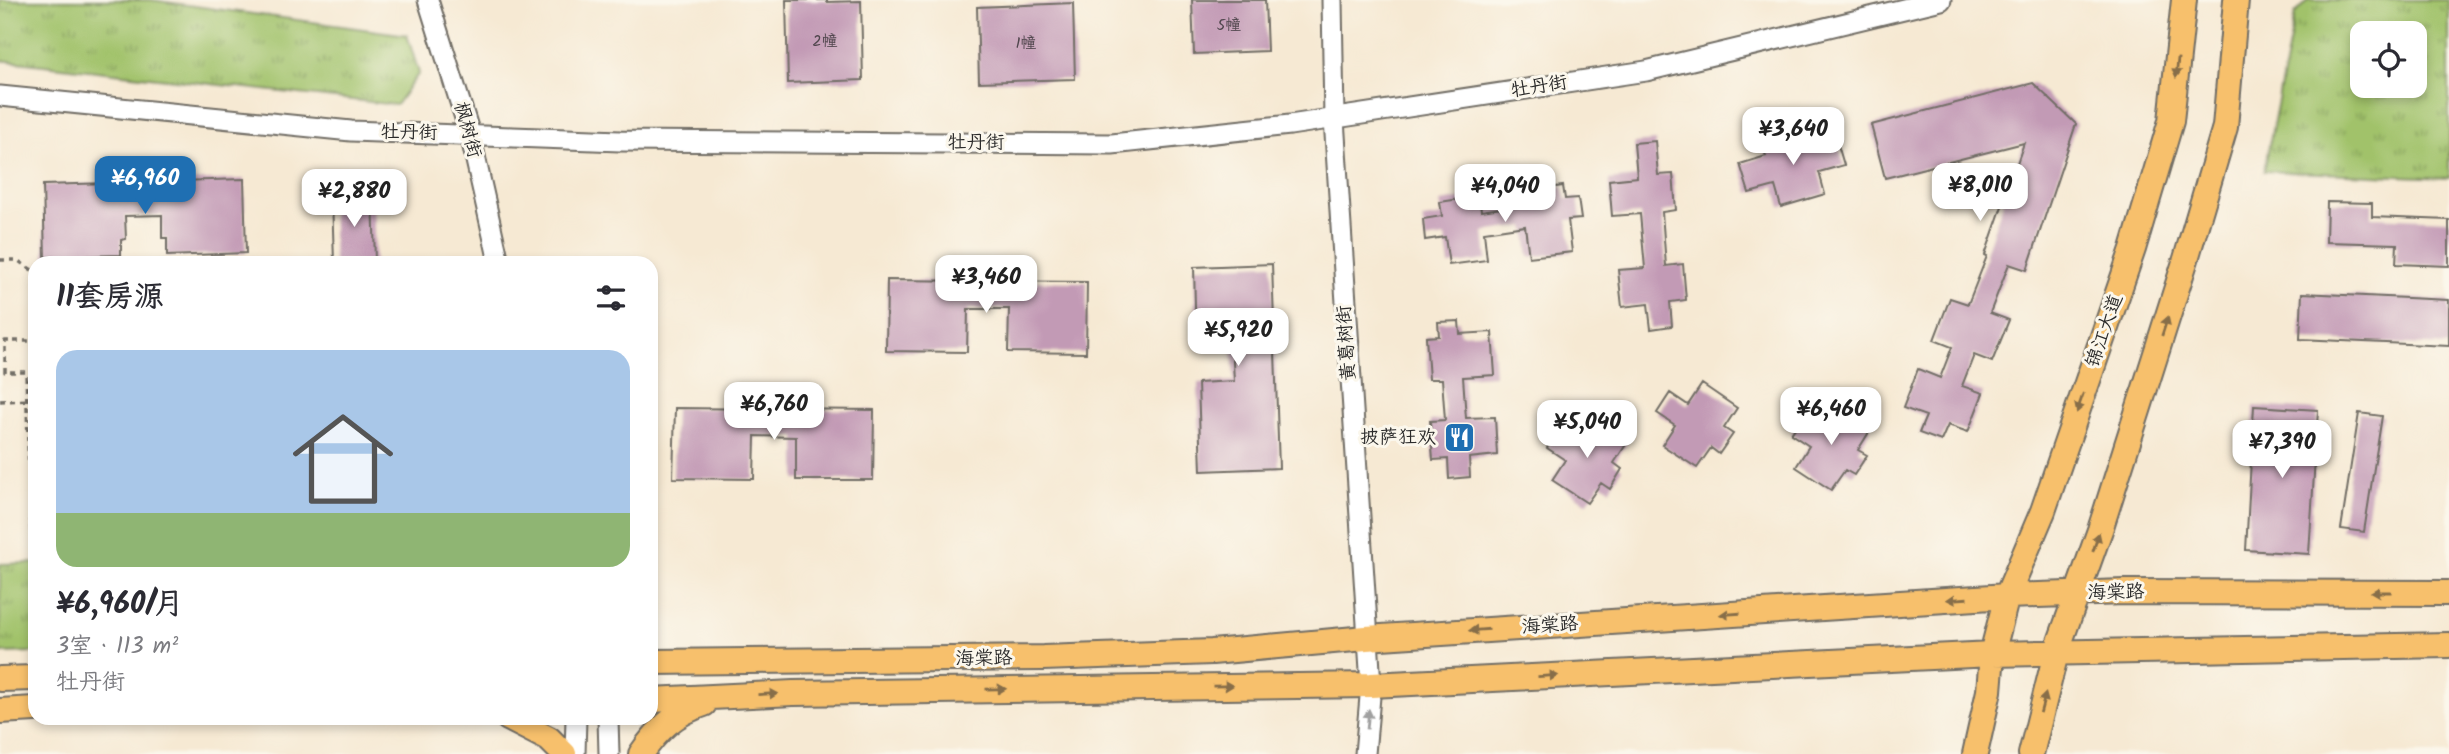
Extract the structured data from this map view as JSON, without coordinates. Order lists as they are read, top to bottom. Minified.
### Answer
{"streets":{"main road":["锦江大道","海棠路"],"street":["牡丹街","枫树街","黄葛树街"]},"crossings":[["牡丹街","枫树街"],["牡丹街","黄葛树街"],["锦江大道","海棠路"],["黄葛树街","海棠路"]],"places":{"restaurant":["披萨狂欢"]},"house_numbers":["5幢","2幢","1幢"],"page":{"price":["¥3,640","¥6,960","¥8,010","¥4,040","¥2,880","¥3,460","¥5,920","¥6,760","¥6,460","¥5,040","¥7,390"],"heading":"11套房源","list":[{"name":"¥6,960/月","note":"3室 · 113 m² · 牡丹街"}]}}
